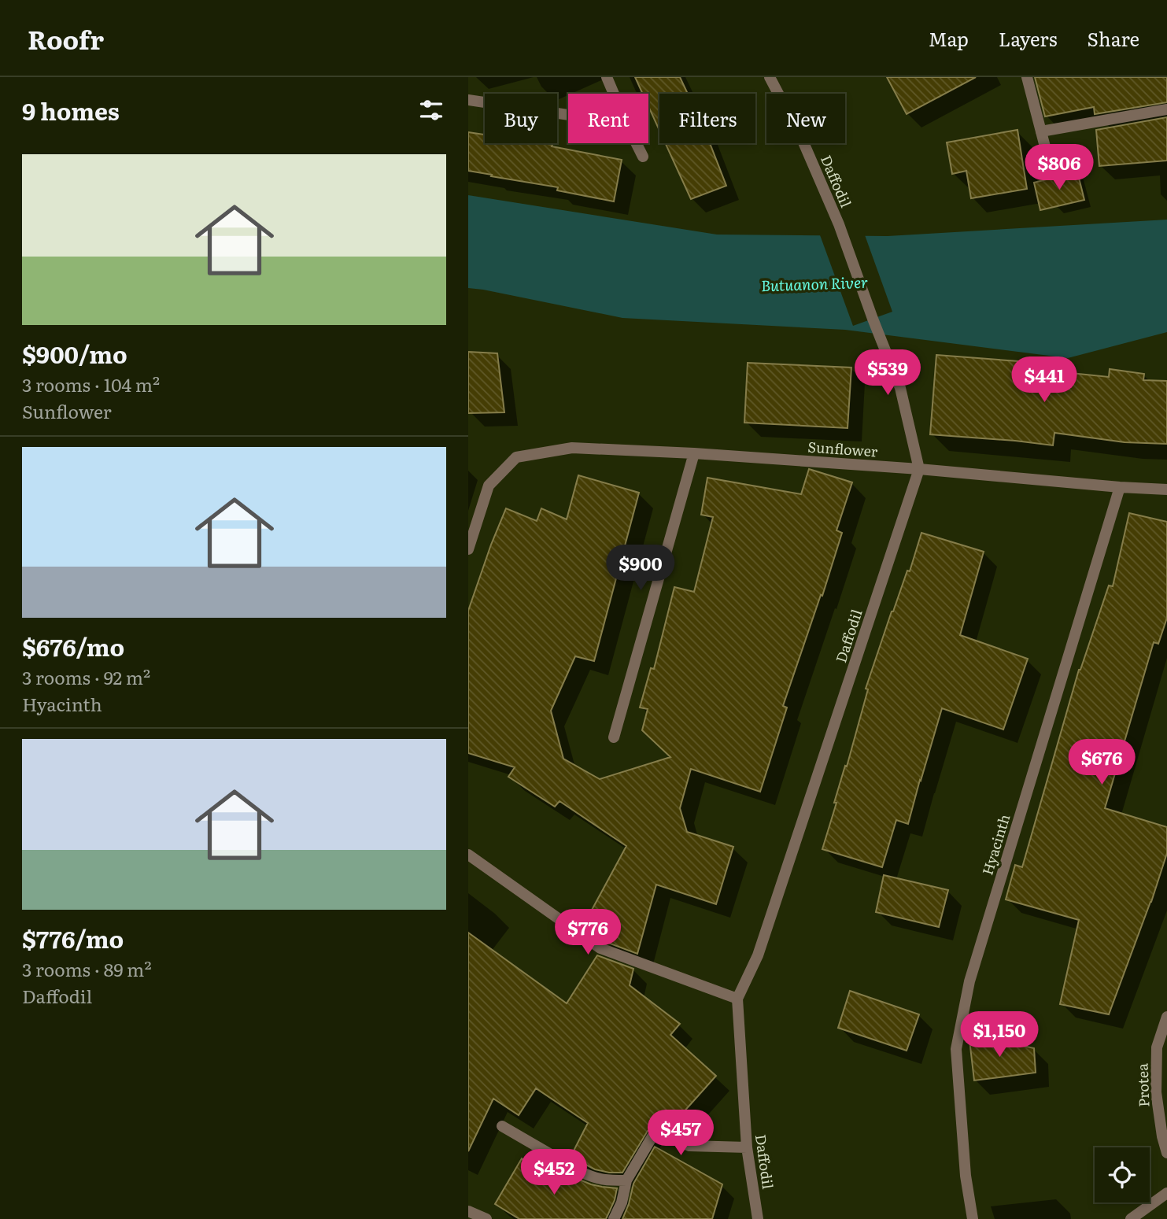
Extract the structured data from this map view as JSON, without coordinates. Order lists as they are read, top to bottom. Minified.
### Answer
{"streets":{"street":["Daffodil","Sunflower","Hyacinth","Protea"]},"crossings":[["Daffodil","Sunflower"],["Sunflower","Hyacinth"]],"water":["Butuanon River"],"page":{"header":"Roofr","nav":["Map","Layers","Share"],"heading":"9 homes","chip":["Buy","Rent","Filters","New"],"list":[{"name":"$900/mo","note":"3 rooms · 104 m² · Sunflower"},{"name":"$676/mo","note":"3 rooms · 92 m² · Hyacinth"},{"name":"$776/mo","note":"3 rooms · 89 m² · Daffodil"}],"price":["$806","$539","$441","$900","$676","$776","$1,150","$457","$452"]}}
